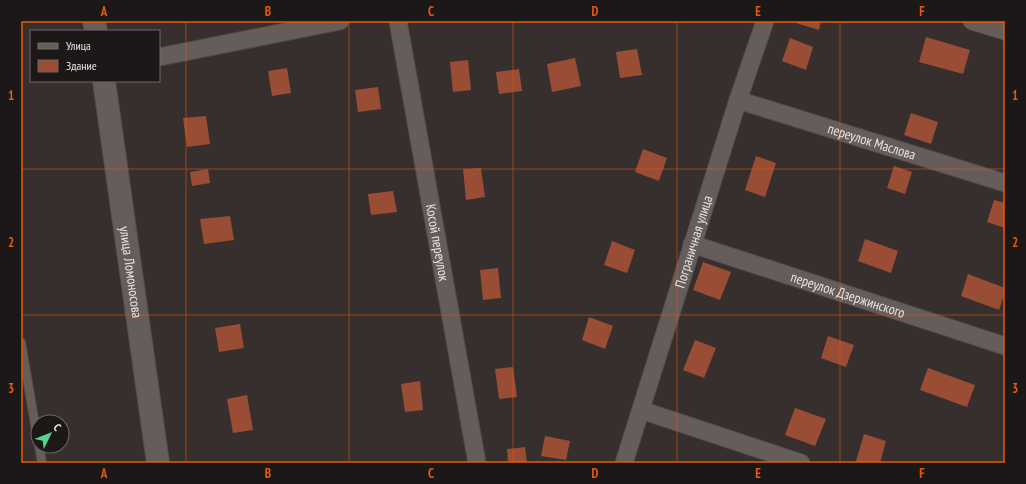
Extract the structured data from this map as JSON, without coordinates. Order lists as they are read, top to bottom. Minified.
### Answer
{"streets":{"main road":["улица Ломоносова"],"street":["переулок Маслова","Пограничная улица","Косой переулок","переулок Дзержинского"]},"crossings":[["переулок Маслова","Пограничная улица"],["Пограничная улица","переулок Дзержинского"]],"legend":["Улица","Здание"],"north":"top right","grid":{"columns":["A","B","C","D","E","F"],"rows":["1","2","3"]}}
